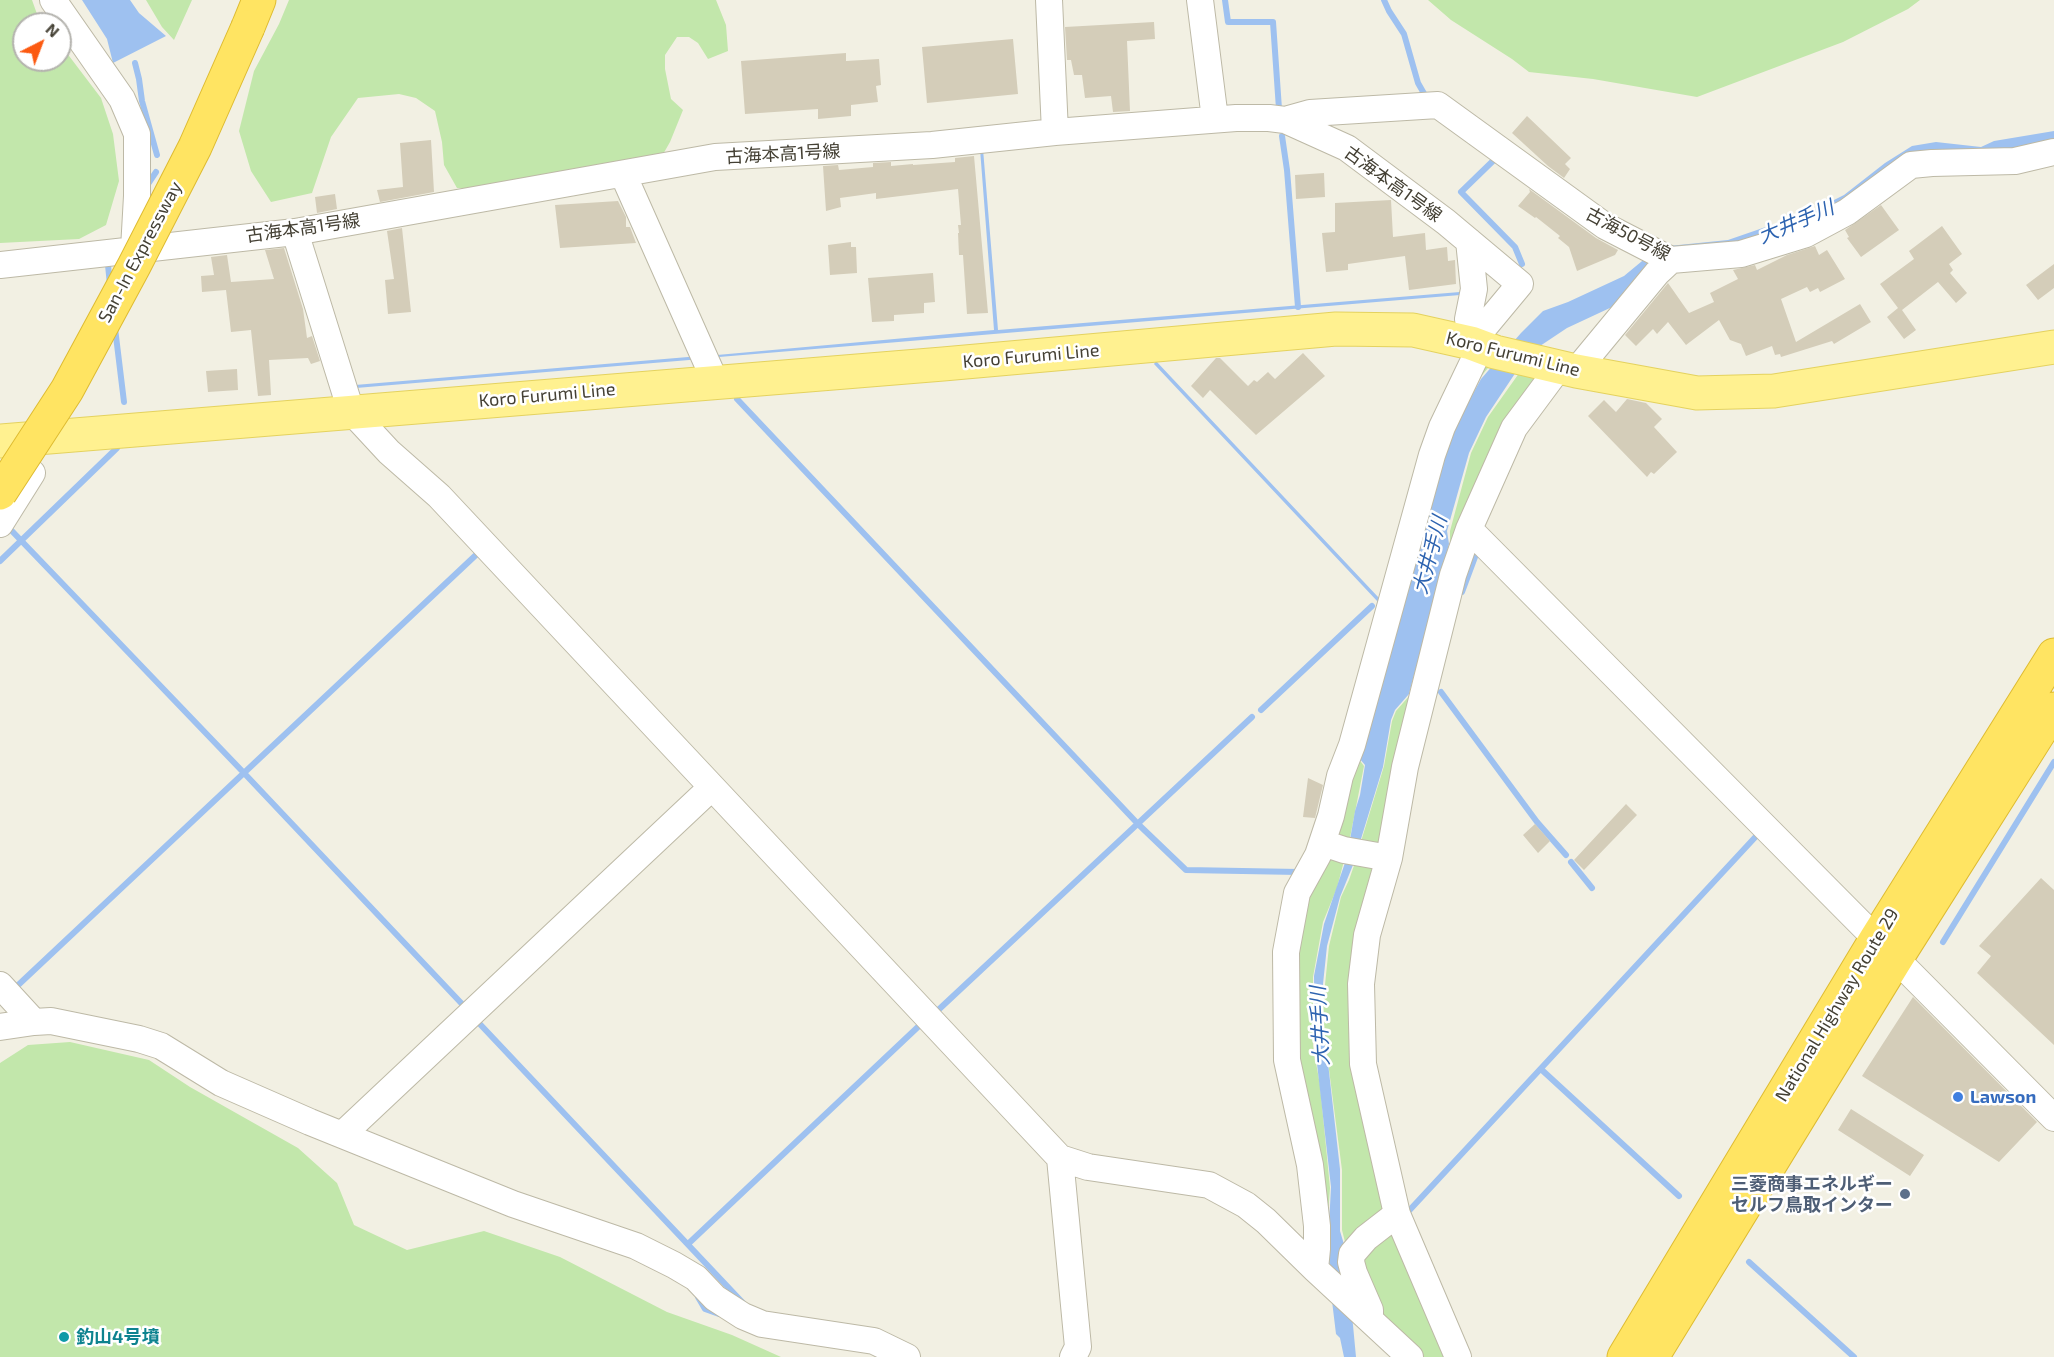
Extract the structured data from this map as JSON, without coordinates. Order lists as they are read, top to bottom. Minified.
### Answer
{"streets":{"highway":["San-In Expressway","National Highway Route 29"],"main road":["Koro Furumi Line"],"street":["古海本高1号線","古海50号線"]},"crossings":[["古海本高1号線","古海50号線"],["古海本高1号線","Koro Furumi Line"]],"water":["大井手川"],"places":["Lawson","三菱商事エネルギー セルフ鳥取インター","釣山4号墳"],"north":"top right"}
